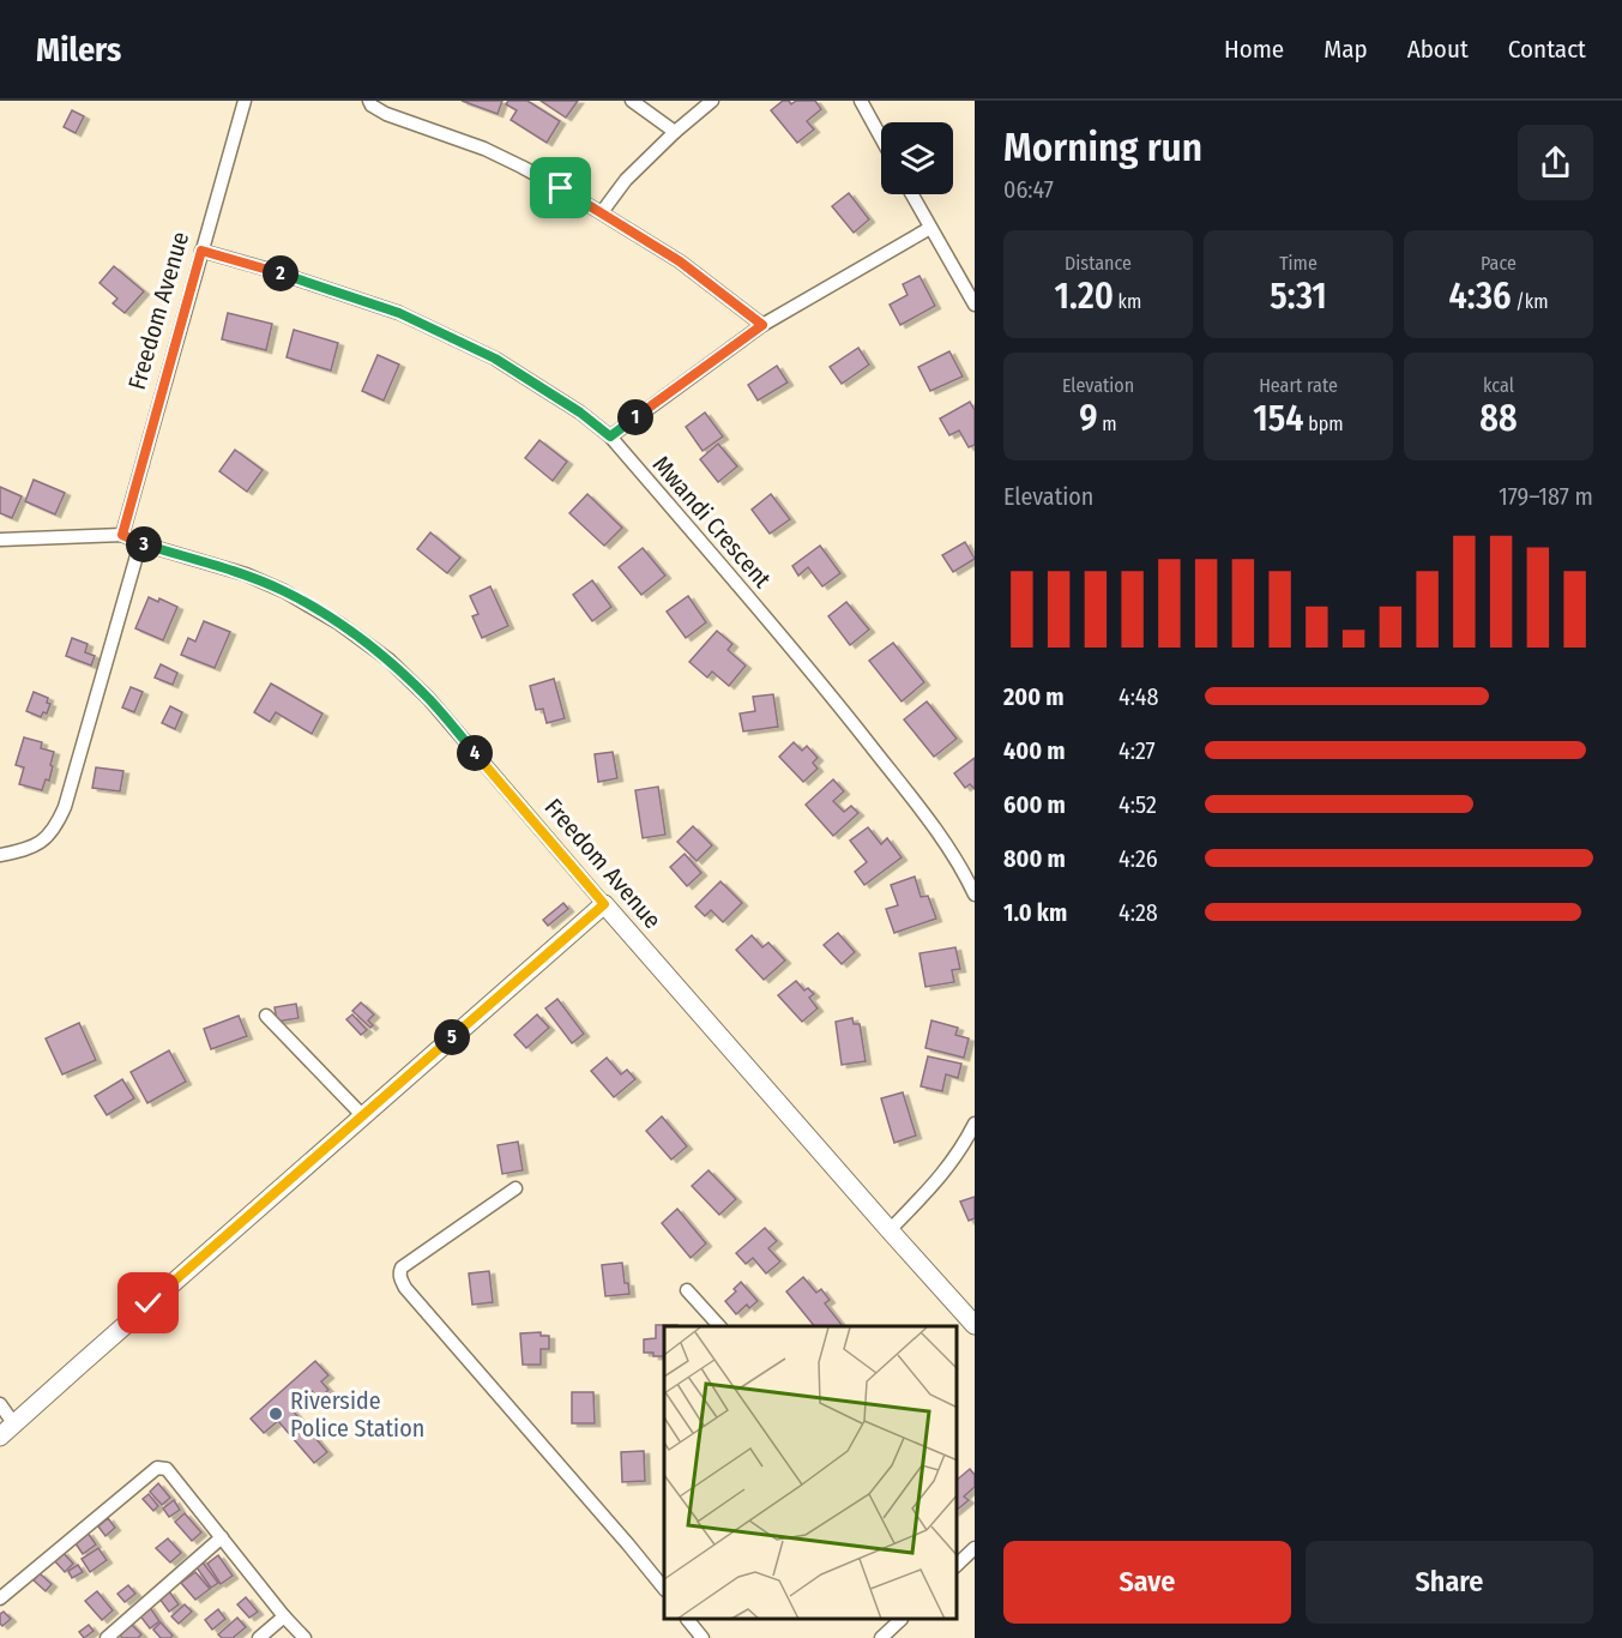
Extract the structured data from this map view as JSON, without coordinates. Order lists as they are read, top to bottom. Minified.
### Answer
{"streets":{"main road":["Freedom Avenue"],"street":["Mwandi Crescent"]},"crossings":[["Freedom Avenue","Mwandi Crescent"]],"places":["Riverside Police Station"],"page":{"header":"Milers","nav":["Home","Map","About","Contact"],"heading":["Morning run","06:47"],"stats":[["Distance","1.20 km"],["Time","5:31"],["Pace","4:36 /km"],["Elevation","9 m"],["Heart rate","154 bpm"],["kcal","88"]],"pins":["2","1","3","4","5"],"chart":["Elevation","179–187 m"],"list":[{"name":"200 m","note":"4:48"},{"name":"400 m","note":"4:27"},{"name":"600 m","note":"4:52"},{"name":"800 m","note":"4:26"},{"name":"1.0 km","note":"4:28"}],"buttons":["Save","Share"]}}
